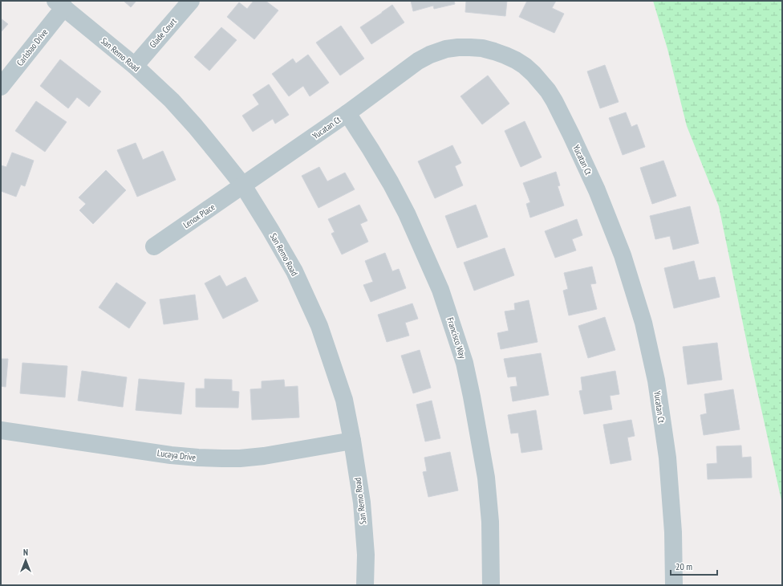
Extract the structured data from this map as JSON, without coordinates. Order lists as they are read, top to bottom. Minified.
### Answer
{"streets":{"street":["Glade Court","Carlsbao Drive","San Remo Road","Yucatan Ct","Lenox Place","Francisco Way","Lucaya Drive"]},"crossings":[["Glade Court","San Remo Road"],["Carlsbao Drive","San Remo Road"],["San Remo Road","Yucatan Ct"],["San Remo Road","Lenox Place"],["San Remo Road","Lucaya Drive"],["Yucatan Ct","Lenox Place"],["Yucatan Ct","Francisco Way"]],"scale_bar":"20 m","north":"top"}
